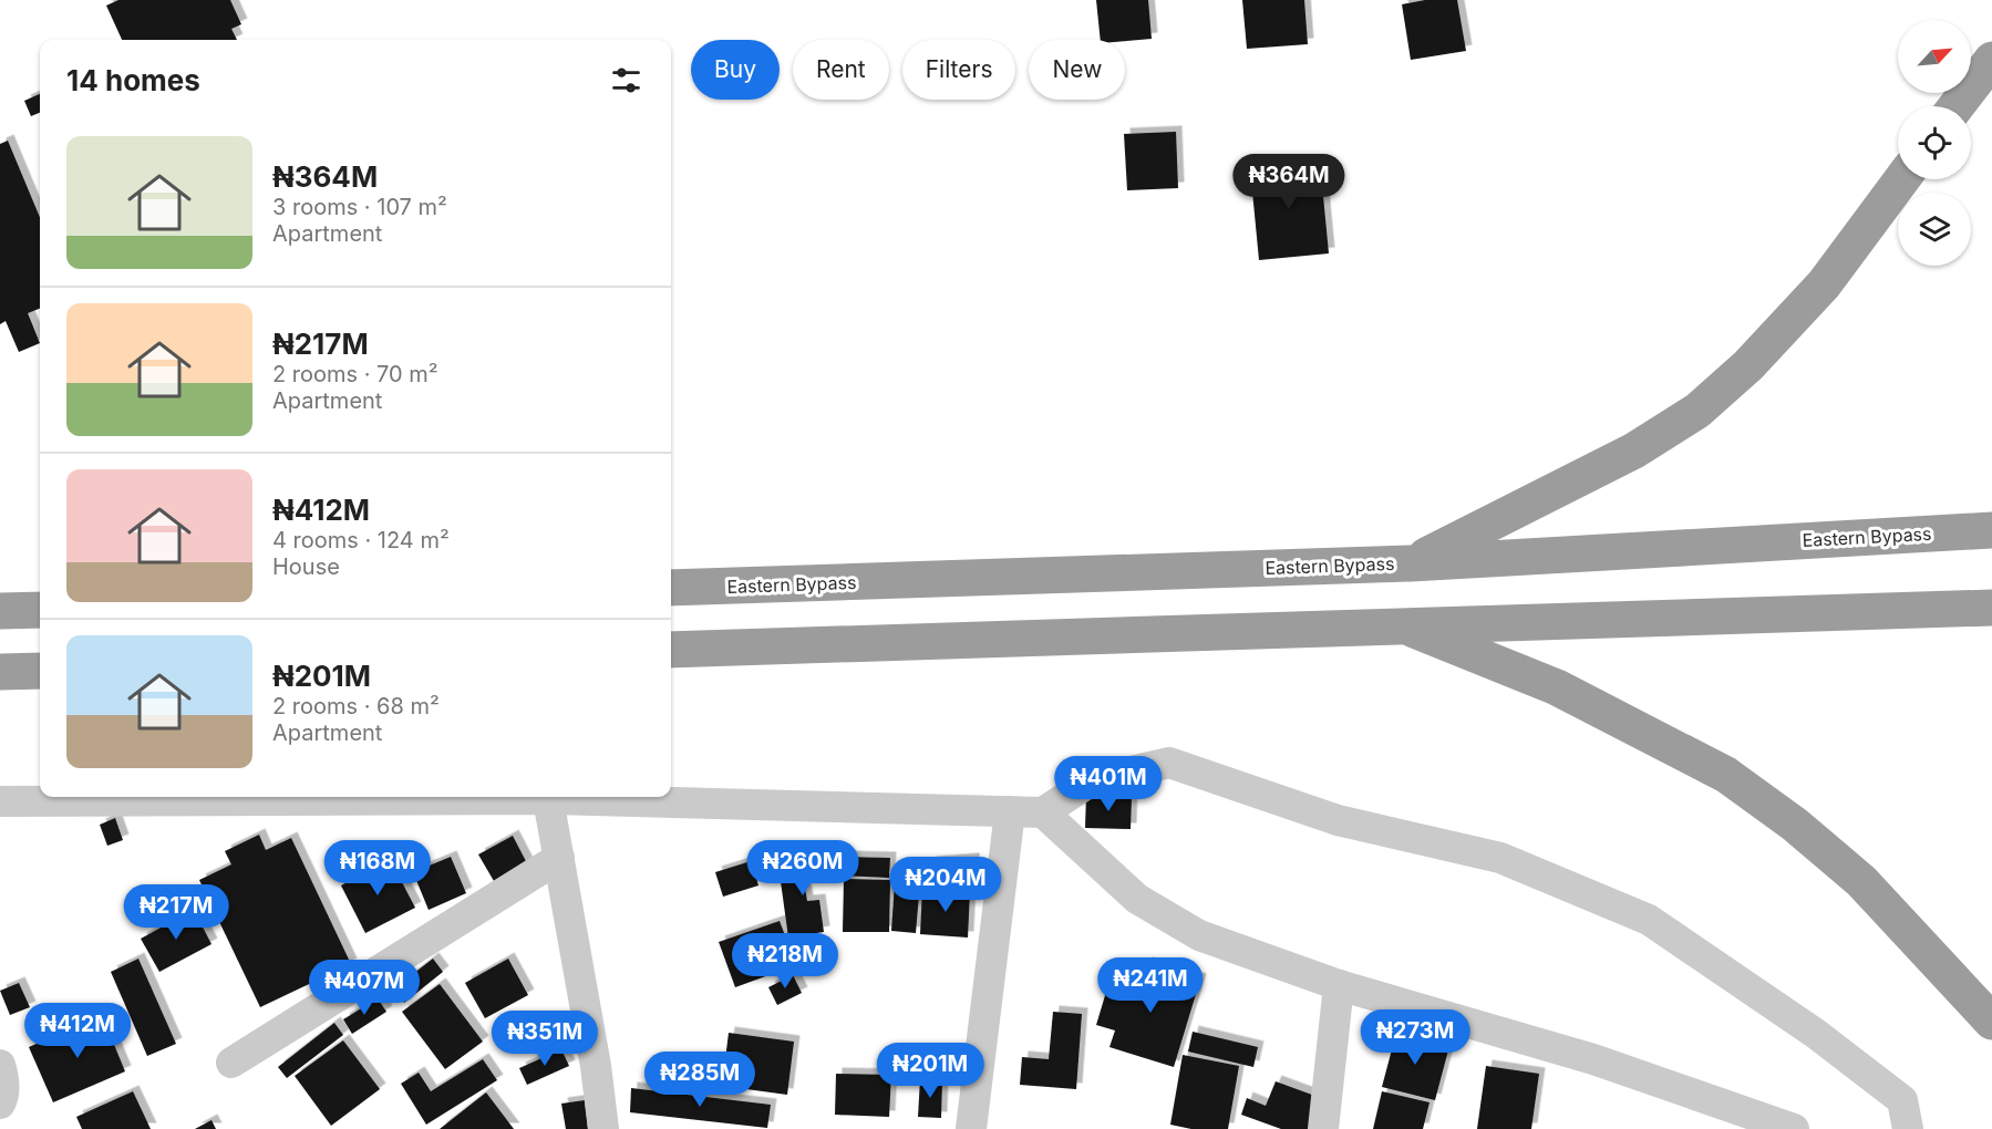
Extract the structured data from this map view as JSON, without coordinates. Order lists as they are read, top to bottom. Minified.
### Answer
{"streets":{"highway":["Eastern Bypass"]},"north":"top right","page":{"chip":["Buy","Rent","Filters","New"],"heading":"14 homes","list":[{"name":"₦364M","note":"3 rooms · 107 m² · Apartment"},{"name":"₦217M","note":"2 rooms · 70 m² · Apartment"},{"name":"₦412M","note":"4 rooms · 124 m² · House"},{"name":"₦201M","note":"2 rooms · 68 m² · Apartment"}],"price":["₦364M","₦401M","₦168M","₦260M","₦204M","₦217M","₦218M","₦241M","₦407M","₦412M","₦273M","₦351M","₦201M","₦285M"]}}
